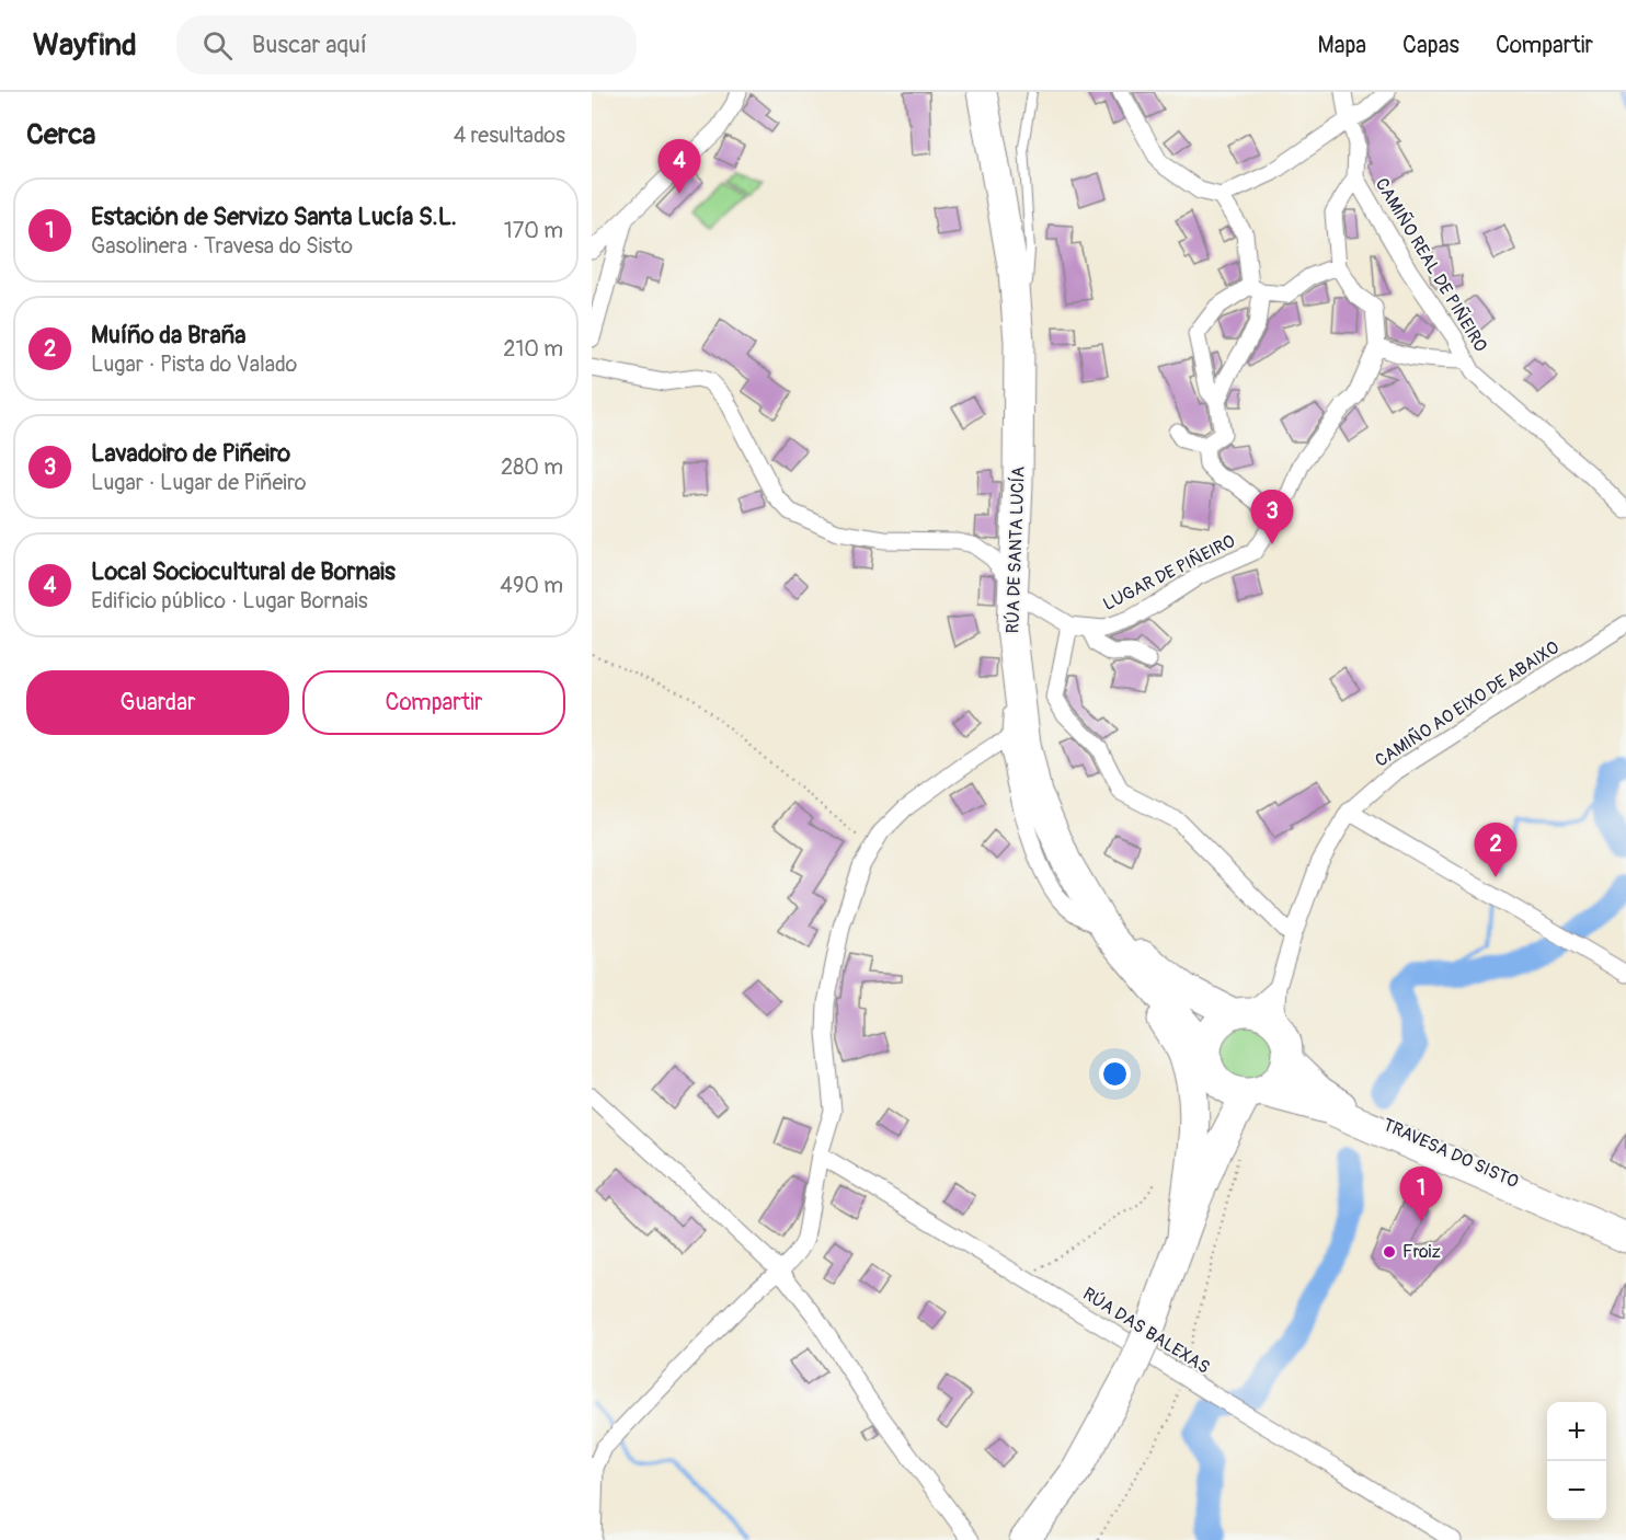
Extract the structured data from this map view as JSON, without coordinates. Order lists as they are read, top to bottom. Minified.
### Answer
{"streets":{"highway":["RÚA DE SANTA LUCÍA","TRAVESA DO SISTO"],"street":["CAMIÑO REAL DE PIÑEIRO","LUGAR DE PIÑEIRO","CAMIÑO AO EIXO DE ABAIXO","RÚA DAS BALEXAS"]},"crossings":[["CAMIÑO REAL DE PIÑEIRO","LUGAR DE PIÑEIRO"],["RÚA DE SANTA LUCÍA","LUGAR DE PIÑEIRO"],["RÚA DE SANTA LUCÍA","TRAVESA DO SISTO"]],"places":["Froiz"],"page":{"header":"Wayfind","search":"Buscar aquí","nav":["Mapa","Capas","Compartir"],"heading":["Cerca","4 resultados"],"pins":["4","3","2","1"],"list":[{"mark":"1","name":"Estación de Servizo Santa Lucía S.L.","note":"Gasolinera · Travesa do Sisto","value":"170 m"},{"mark":"2","name":"Muíño da Braña","note":"Lugar · Pista do Valado","value":"210 m"},{"mark":"3","name":"Lavadoiro de Piñeiro","note":"Lugar · Lugar de Piñeiro","value":"280 m"},{"mark":"4","name":"Local Sociocultural de Bornais","note":"Edificio público · Lugar Bornais","value":"490 m"}],"buttons":["Guardar","Compartir"],"map_buttons":["+","−"]}}
